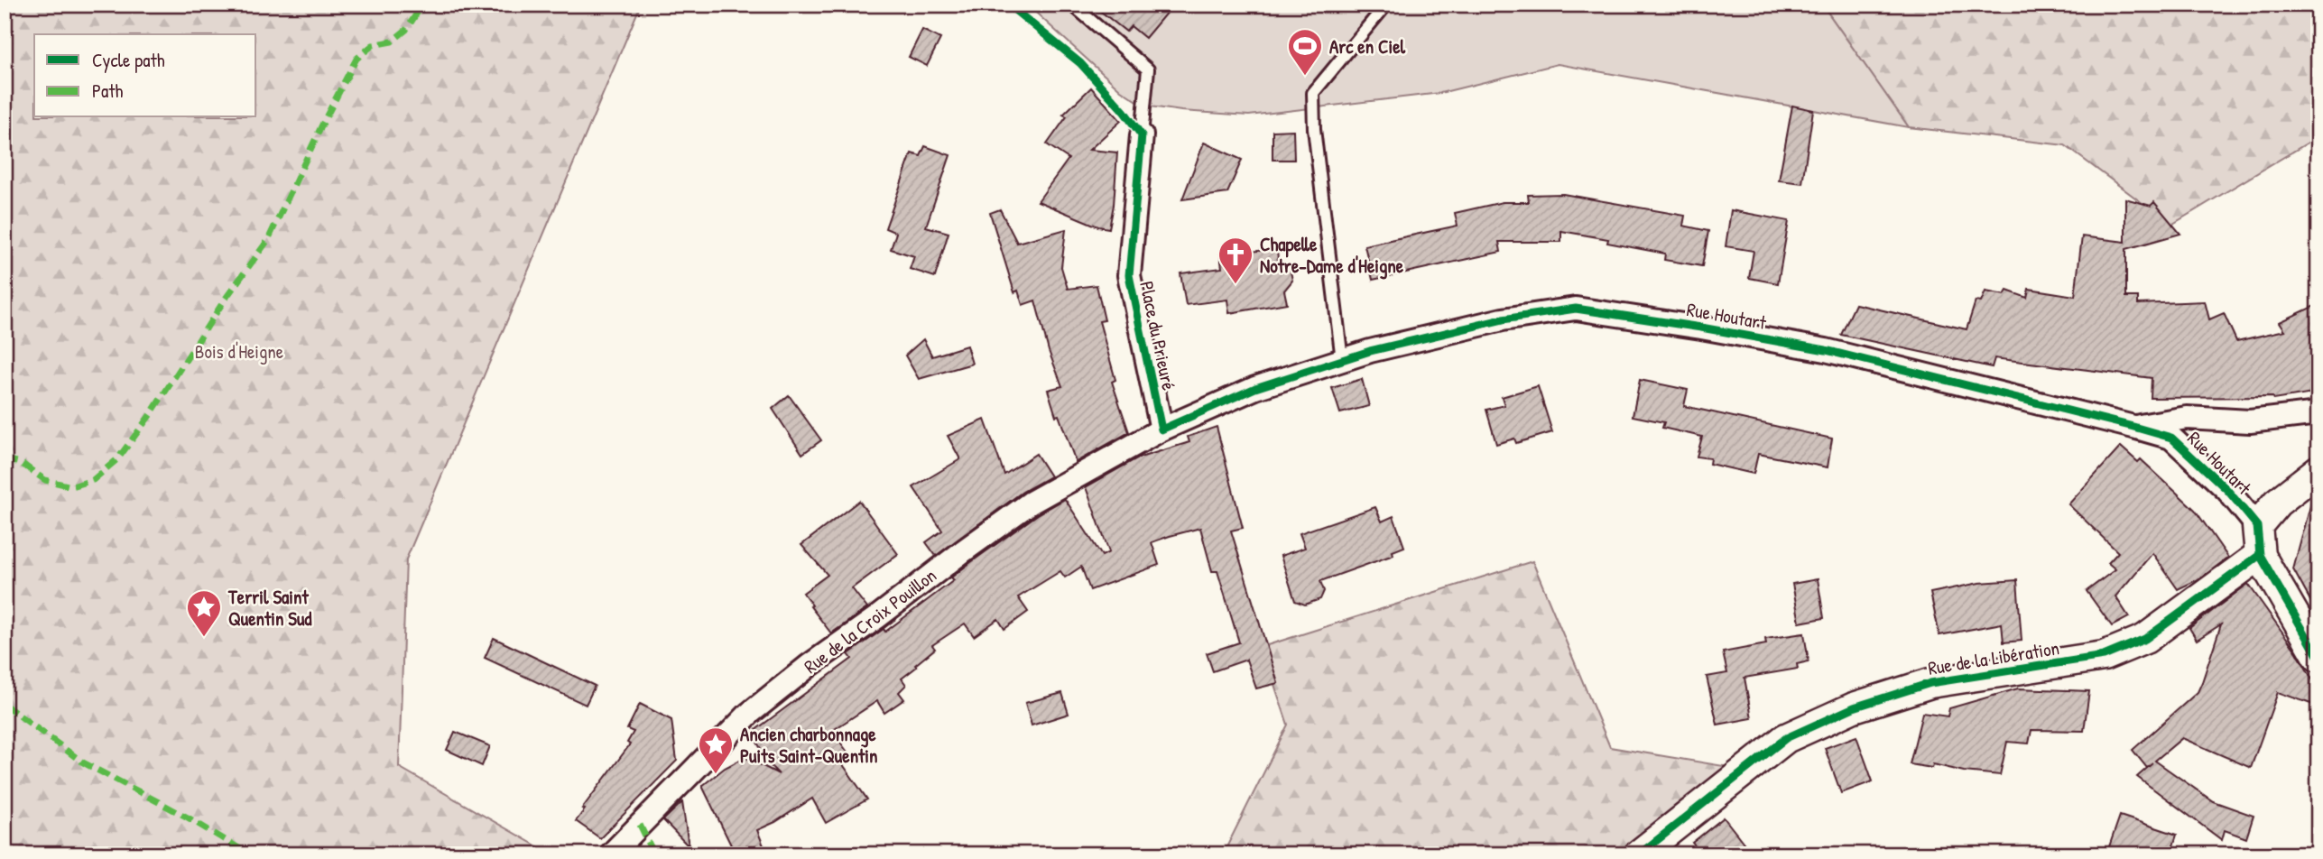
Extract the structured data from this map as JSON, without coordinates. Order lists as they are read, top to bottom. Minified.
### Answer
{"streets":{"street":["Rue Houtart","Place du Prieuré","Rue de la Croix Pouillon","Rue de la Libération"]},"crossings":[["Rue Houtart","Place du Prieuré"],["Rue Houtart","Rue de la Croix Pouillon"],["Place du Prieuré","Rue de la Croix Pouillon"]],"parks":["Bois d'Heigne"],"places":{"sports":["Arc en Ciel"],"church":["Chapelle Notre-Dame d'Heigne"],"place":["Terril Saint Quentin Sud","Ancien charbonnage Puits Saint-Quentin"]},"legend":["Cycle path","Path"]}
